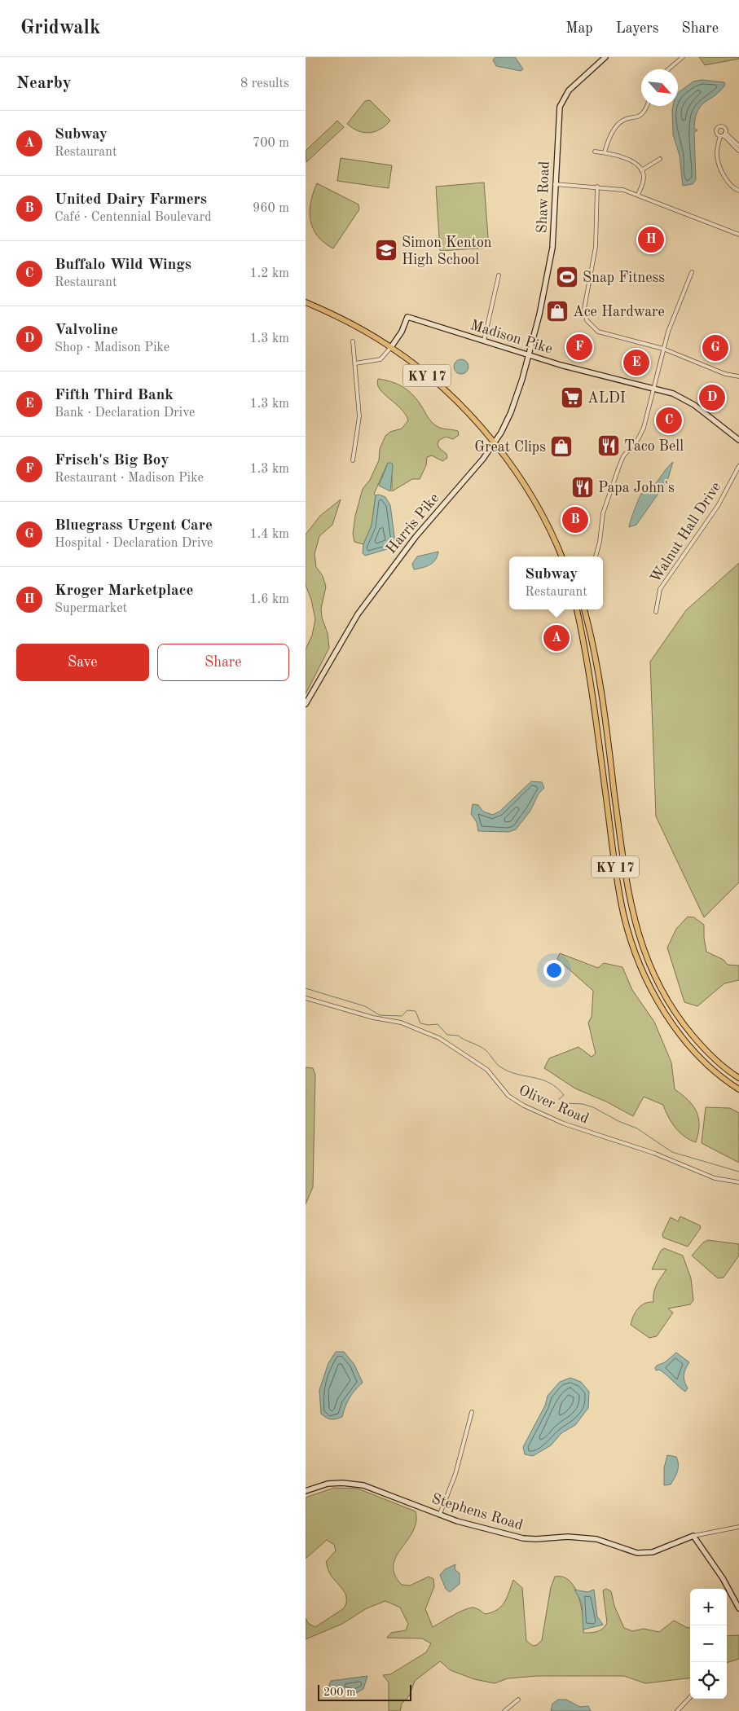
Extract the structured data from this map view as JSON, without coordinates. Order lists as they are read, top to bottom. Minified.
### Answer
{"streets":{"main road":["Shaw Road","Madison Pike","KY 17","Harris Pike","Stephens Road"],"street":["Walnut Hall Drive","Oliver Road"]},"crossings":[["Shaw Road","Madison Pike"],["Shaw Road","Harris Pike"],["Madison Pike","KY 17"],["Madison Pike","Harris Pike"],["KY 17","Harris Pike"]],"places":{"school or university":["Simon Kenton High School"],"sports":["Snap Fitness"],"shop":["Ace Hardware","Great Clips"],"supermarket":["ALDI"],"restaurant":["Taco Bell","Papa John's"]},"scale_bar":"200 m","north":"bottom right","page":{"header":"Gridwalk","nav":["Map","Layers","Share"],"heading":["Nearby","8 results"],"list":[{"mark":"A","name":"Subway","note":"Restaurant","value":"700 m"},{"mark":"B","name":"United Dairy Farmers","note":"Café · Centennial Boulevard","value":"960 m"},{"mark":"C","name":"Buffalo Wild Wings","note":"Restaurant","value":"1.2 km"},{"mark":"D","name":"Valvoline","note":"Shop · Madison Pike","value":"1.3 km"},{"mark":"E","name":"Fifth Third Bank","note":"Bank · Declaration Drive","value":"1.3 km"},{"mark":"F","name":"Frisch's Big Boy","note":"Restaurant · Madison Pike","value":"1.3 km"},{"mark":"G","name":"Bluegrass Urgent Care","note":"Hospital · Declaration Drive","value":"1.4 km"},{"mark":"H","name":"Kroger Marketplace","note":"Supermarket","value":"1.6 km"}],"pins":["H","F","G","E","D","C","B","A"],"popup":["Subway","Restaurant"],"buttons":["Save","Share"],"map_buttons":["+","−"],"scale":"200 m"}}
